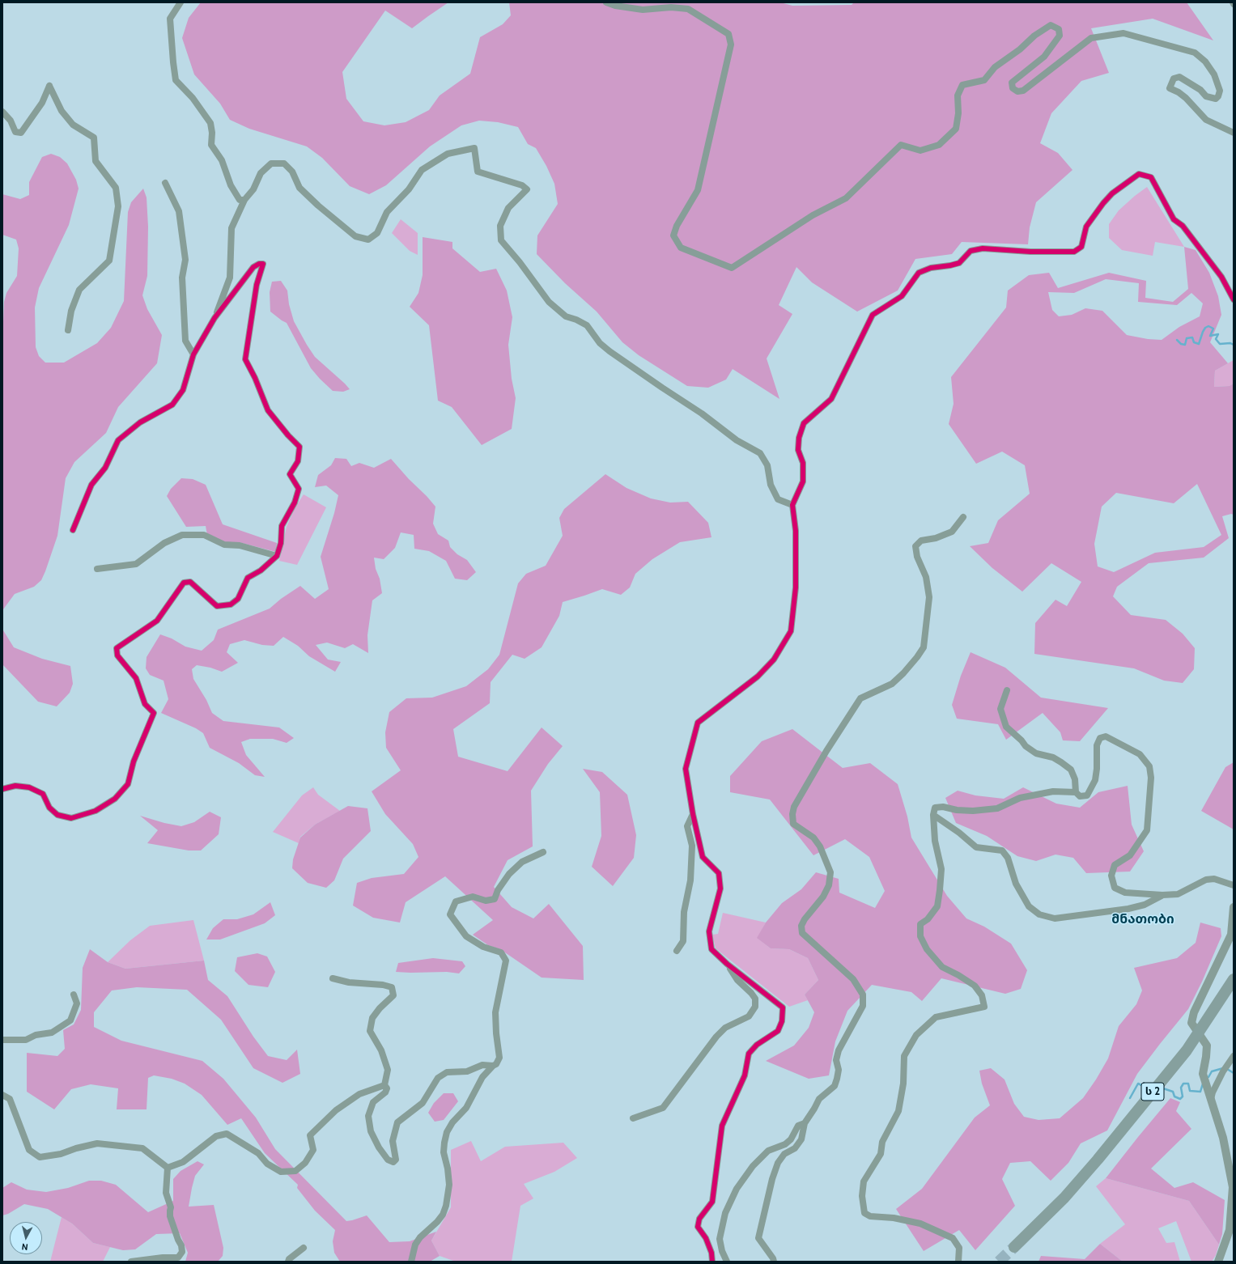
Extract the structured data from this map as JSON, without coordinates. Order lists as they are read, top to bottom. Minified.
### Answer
{"streets":{"highway":["ს 2"]},"districts":["მნათობი"],"north":"bottom"}
